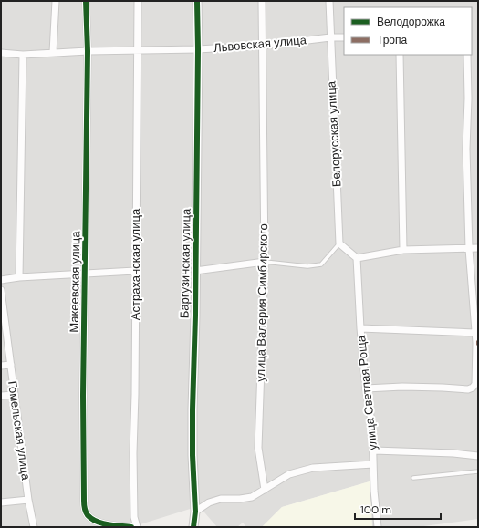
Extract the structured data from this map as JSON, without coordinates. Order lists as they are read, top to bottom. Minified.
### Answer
{"streets":{"street":["Львовская улица","Белорусская улица","Баргузинская улица","Астраханская улица","Макеевская улица","улица Валерия Симбирского","улица Светлая Роща","Гомельская улица"]},"crossings":[["Львовская улица","Белорусская улица"],["Львовская улица","Баргузинская улица"],["Львовская улица","Астраханская улица"],["Львовская улица","Макеевская улица"],["Львовская улица","улица Валерия Симбирского"]],"legend":["Велодорожка","Тропа"],"scale_bar":"100 m"}
